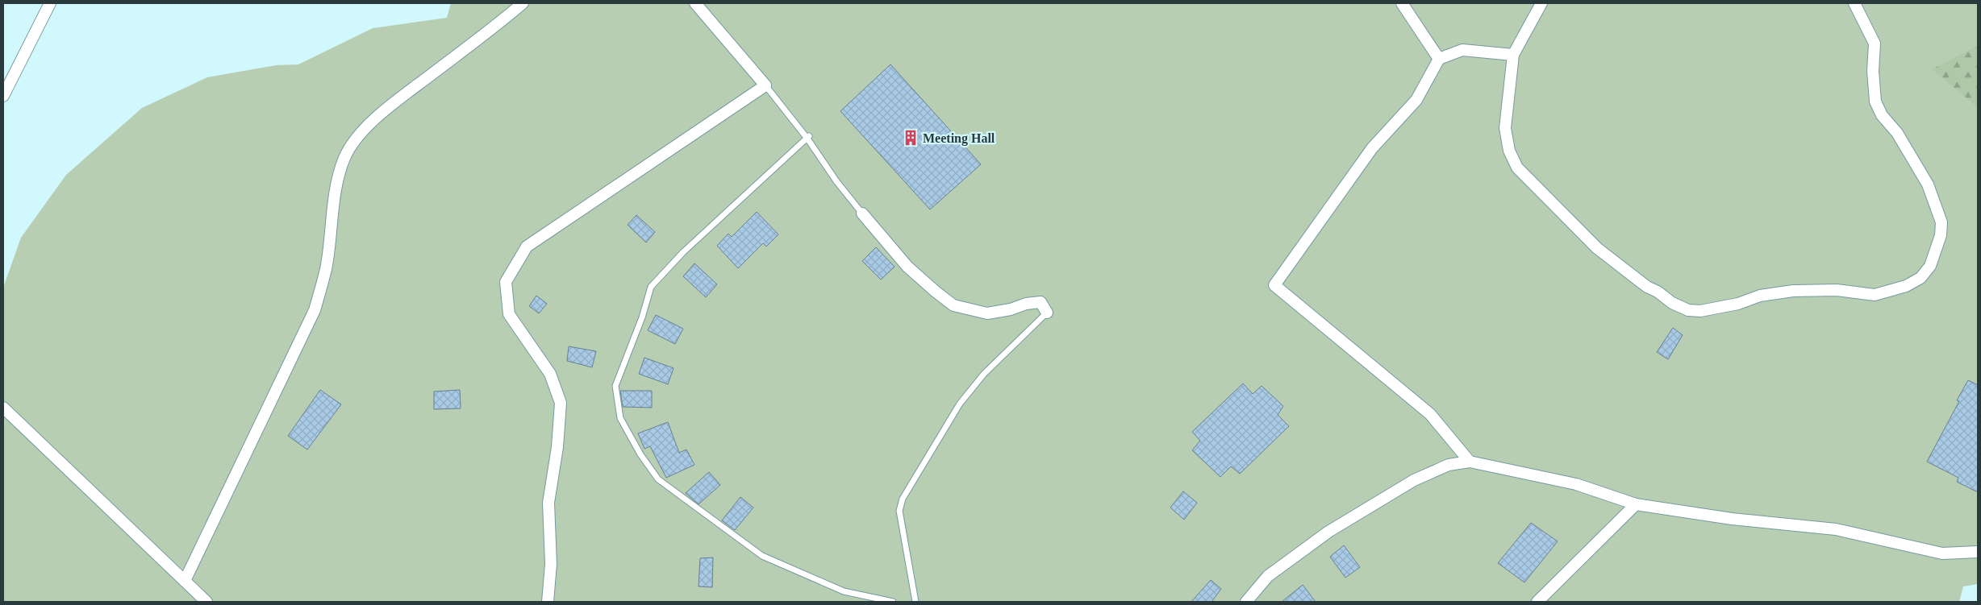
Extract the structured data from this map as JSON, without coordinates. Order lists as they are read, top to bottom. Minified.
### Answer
{"places":{"building":["Meeting Hall"]}}
